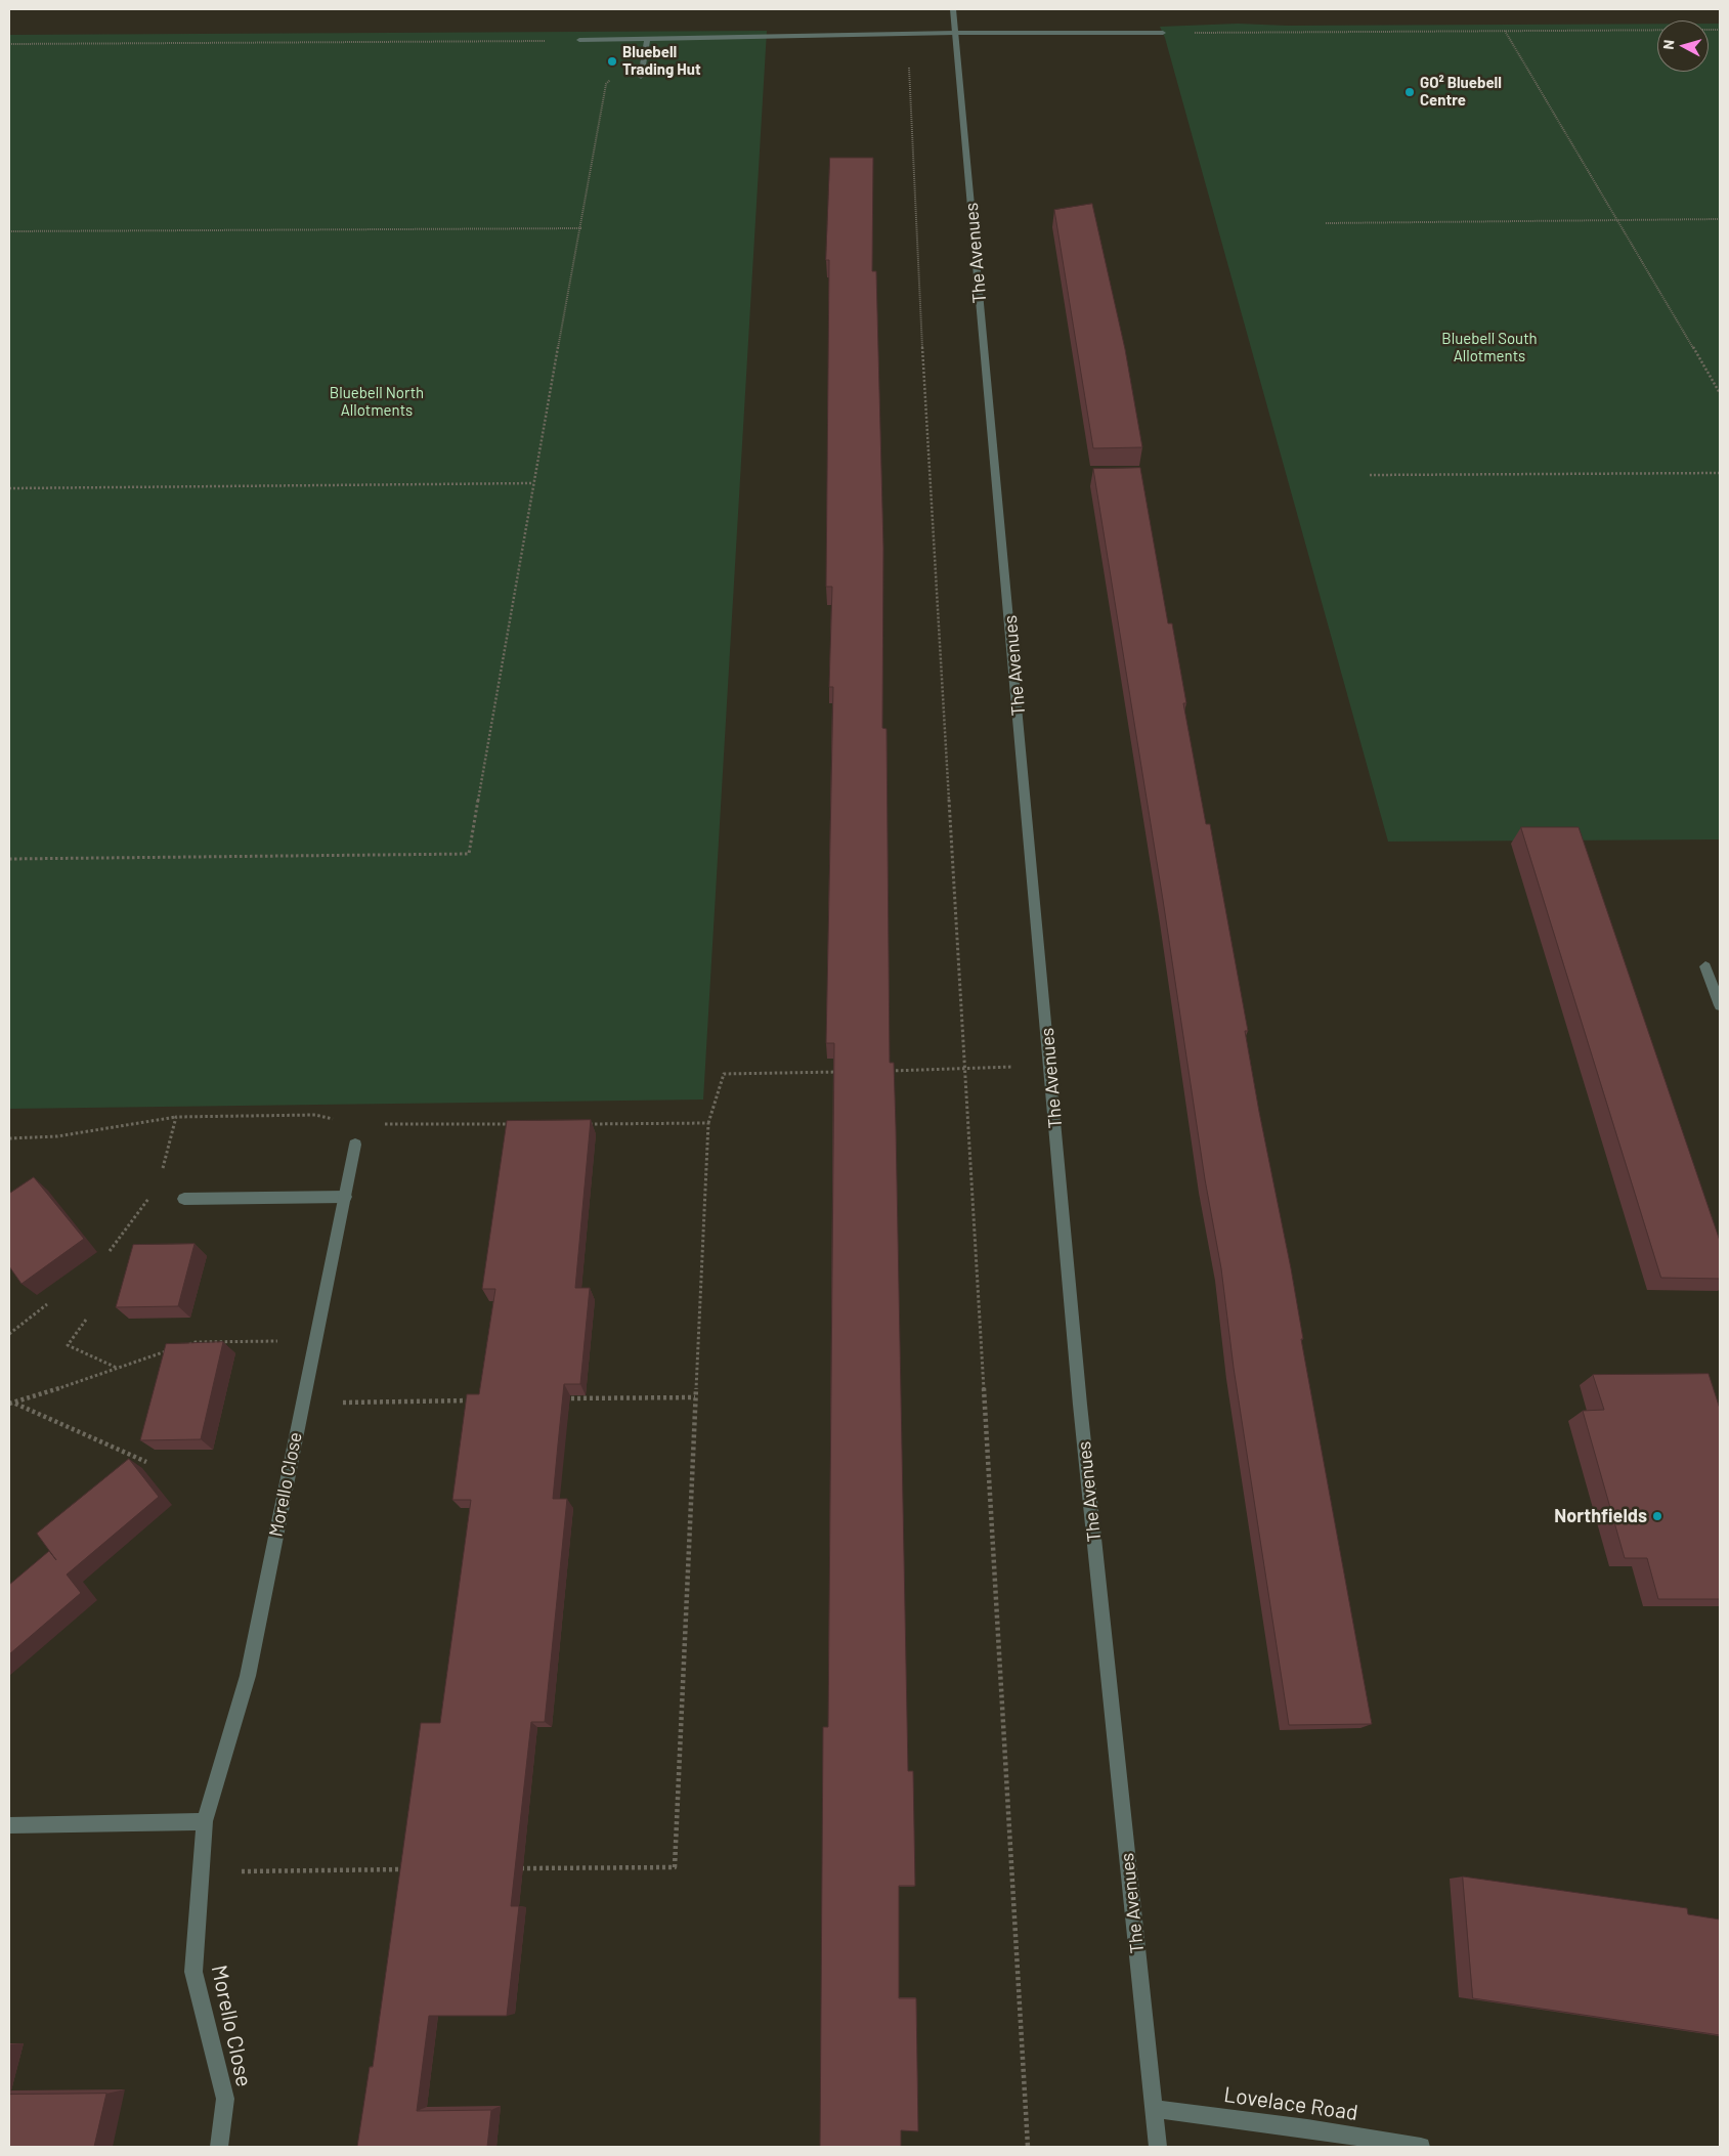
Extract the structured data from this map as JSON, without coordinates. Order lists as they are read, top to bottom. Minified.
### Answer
{"streets":{"street":["The Avenues","Morello Close","Lovelace Road"]},"crossings":[["The Avenues","Lovelace Road"]],"parks":["Bluebell South Allotments","Bluebell North Allotments"],"places":["Bluebell Trading Hut","GO² Bluebell Centre","Northfields"],"north":"left"}
